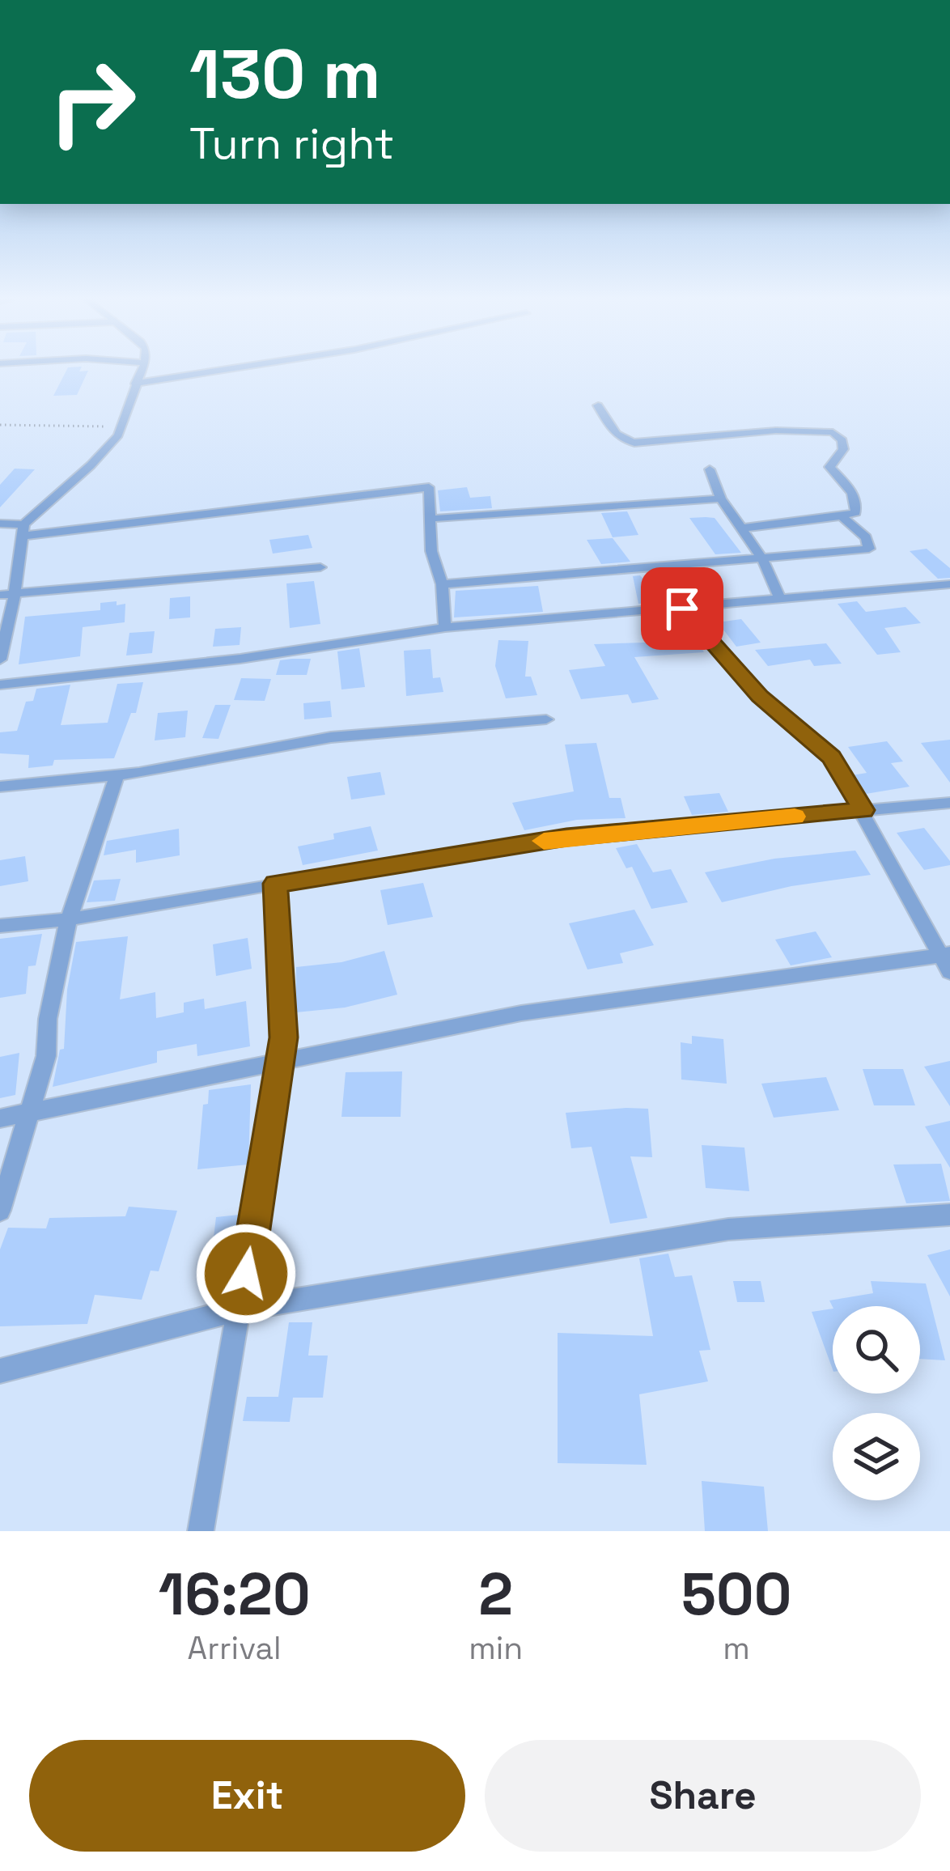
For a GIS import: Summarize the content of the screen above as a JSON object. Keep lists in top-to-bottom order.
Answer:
{
  "page": {
    "turn": ["130 m", "Turn right"],
    "eta": [
      "16:20",
      "Arrival",
      "2",
      "min",
      "500",
      "m"
    ],
    "buttons": ["Exit", "Share"]
  }
}
